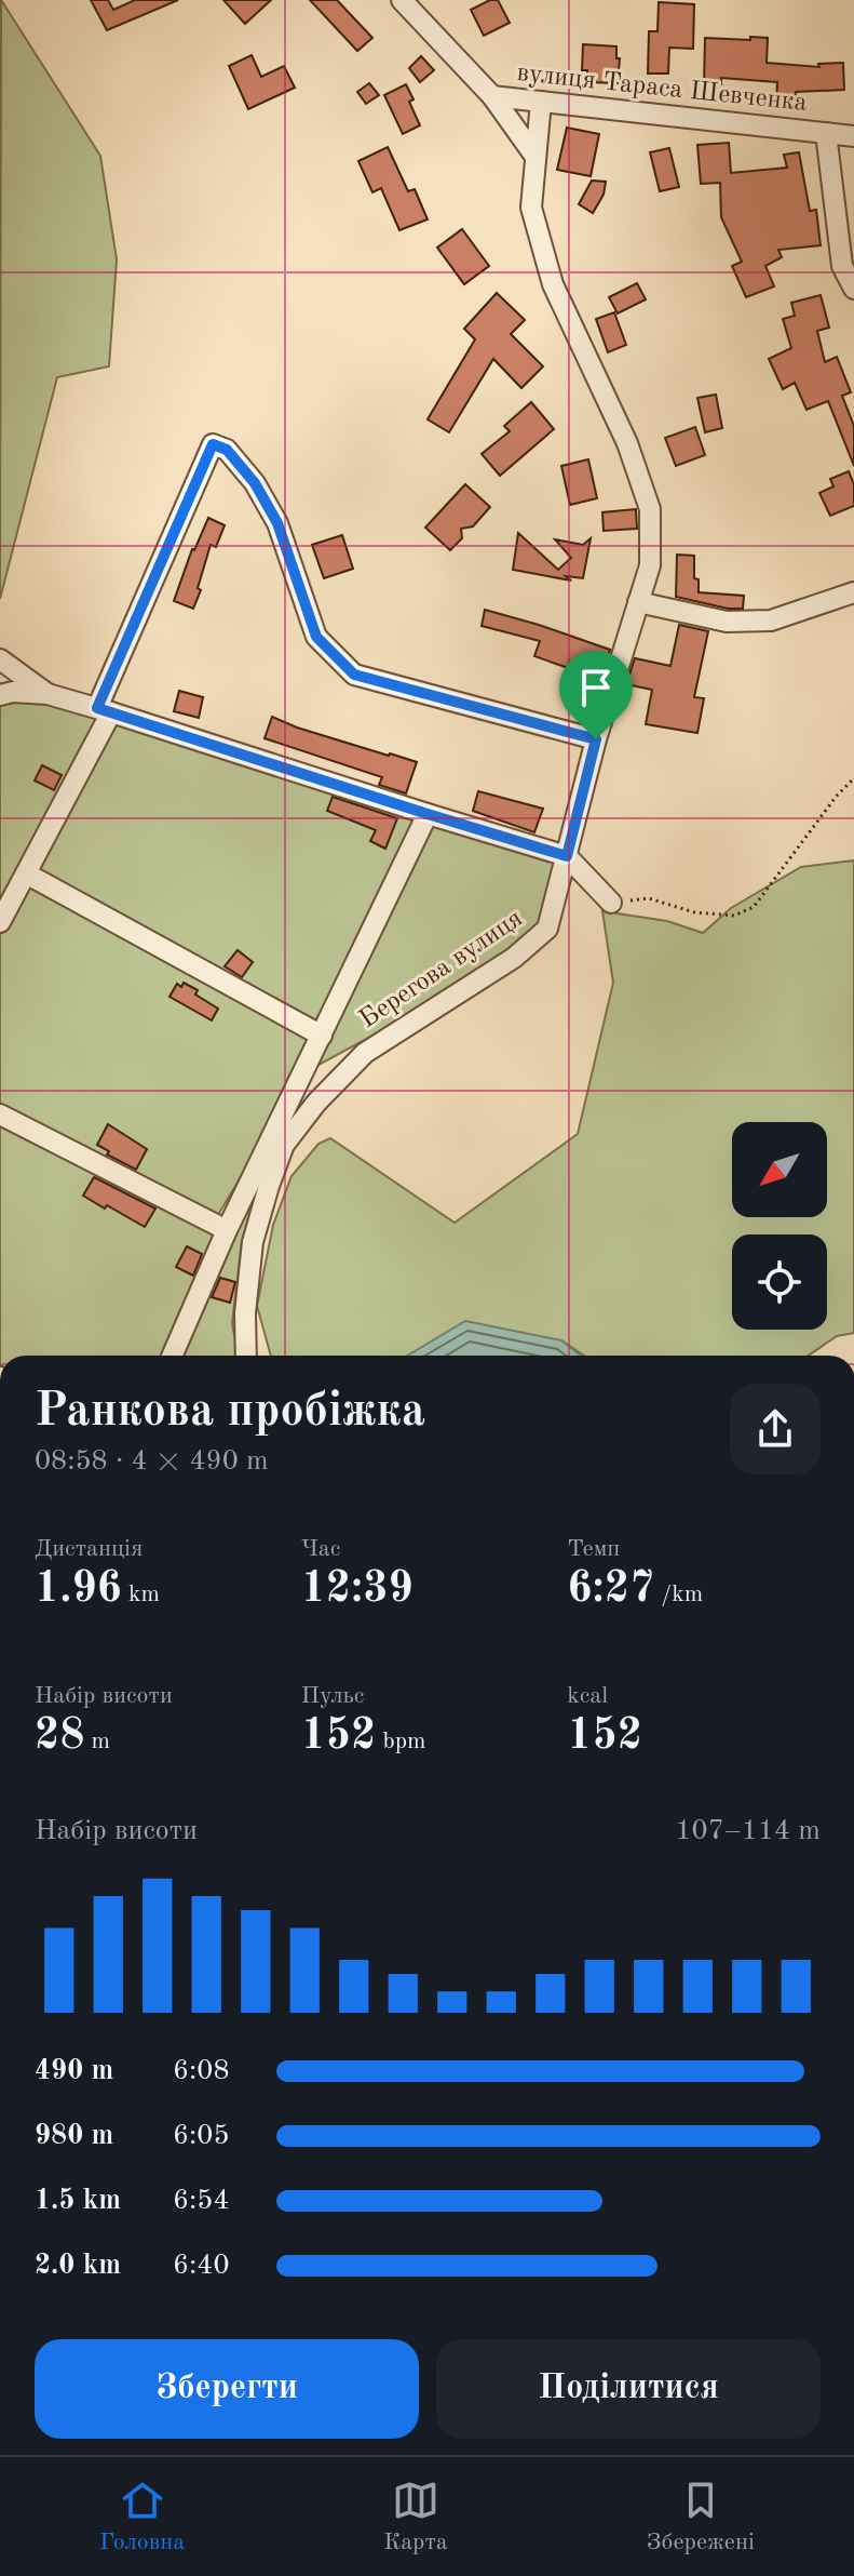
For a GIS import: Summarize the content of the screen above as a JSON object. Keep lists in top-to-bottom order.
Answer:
{
  "streets": {
    "street": ["вулиця Тараса Шевченка", "Берегова вулиця"]
  },
  "crossings": [
    ["вулиця Тараса Шевченка", "Берегова вулиця"]
  ],
  "north": "bottom left",
  "page": {
    "heading": ["Ранкова пробіжка", "08:58 · 4 × 490 m"],
    "stats": [
      ["Дистанція", "1.96 km"],
      ["Час", "12:39"],
      ["Темп", "6:27 /km"],
      ["Набір висоти", "28 m"],
      ["Пульс", "152 bpm"],
      ["kcal", "152"]
    ],
    "chart": ["Набір висоти", "107–114 m"],
    "list": [
      {
        "name": "490 m",
        "note": "6:08"
      },
      {
        "name": "980 m",
        "note": "6:05"
      },
      {
        "name": "1.5 km",
        "note": "6:54"
      },
      {
        "name": "2.0 km",
        "note": "6:40"
      }
    ],
    "buttons": ["Зберегти", "Поділитися"],
    "tabs": ["Головна", "Карта", "Збережені"]
  }
}
